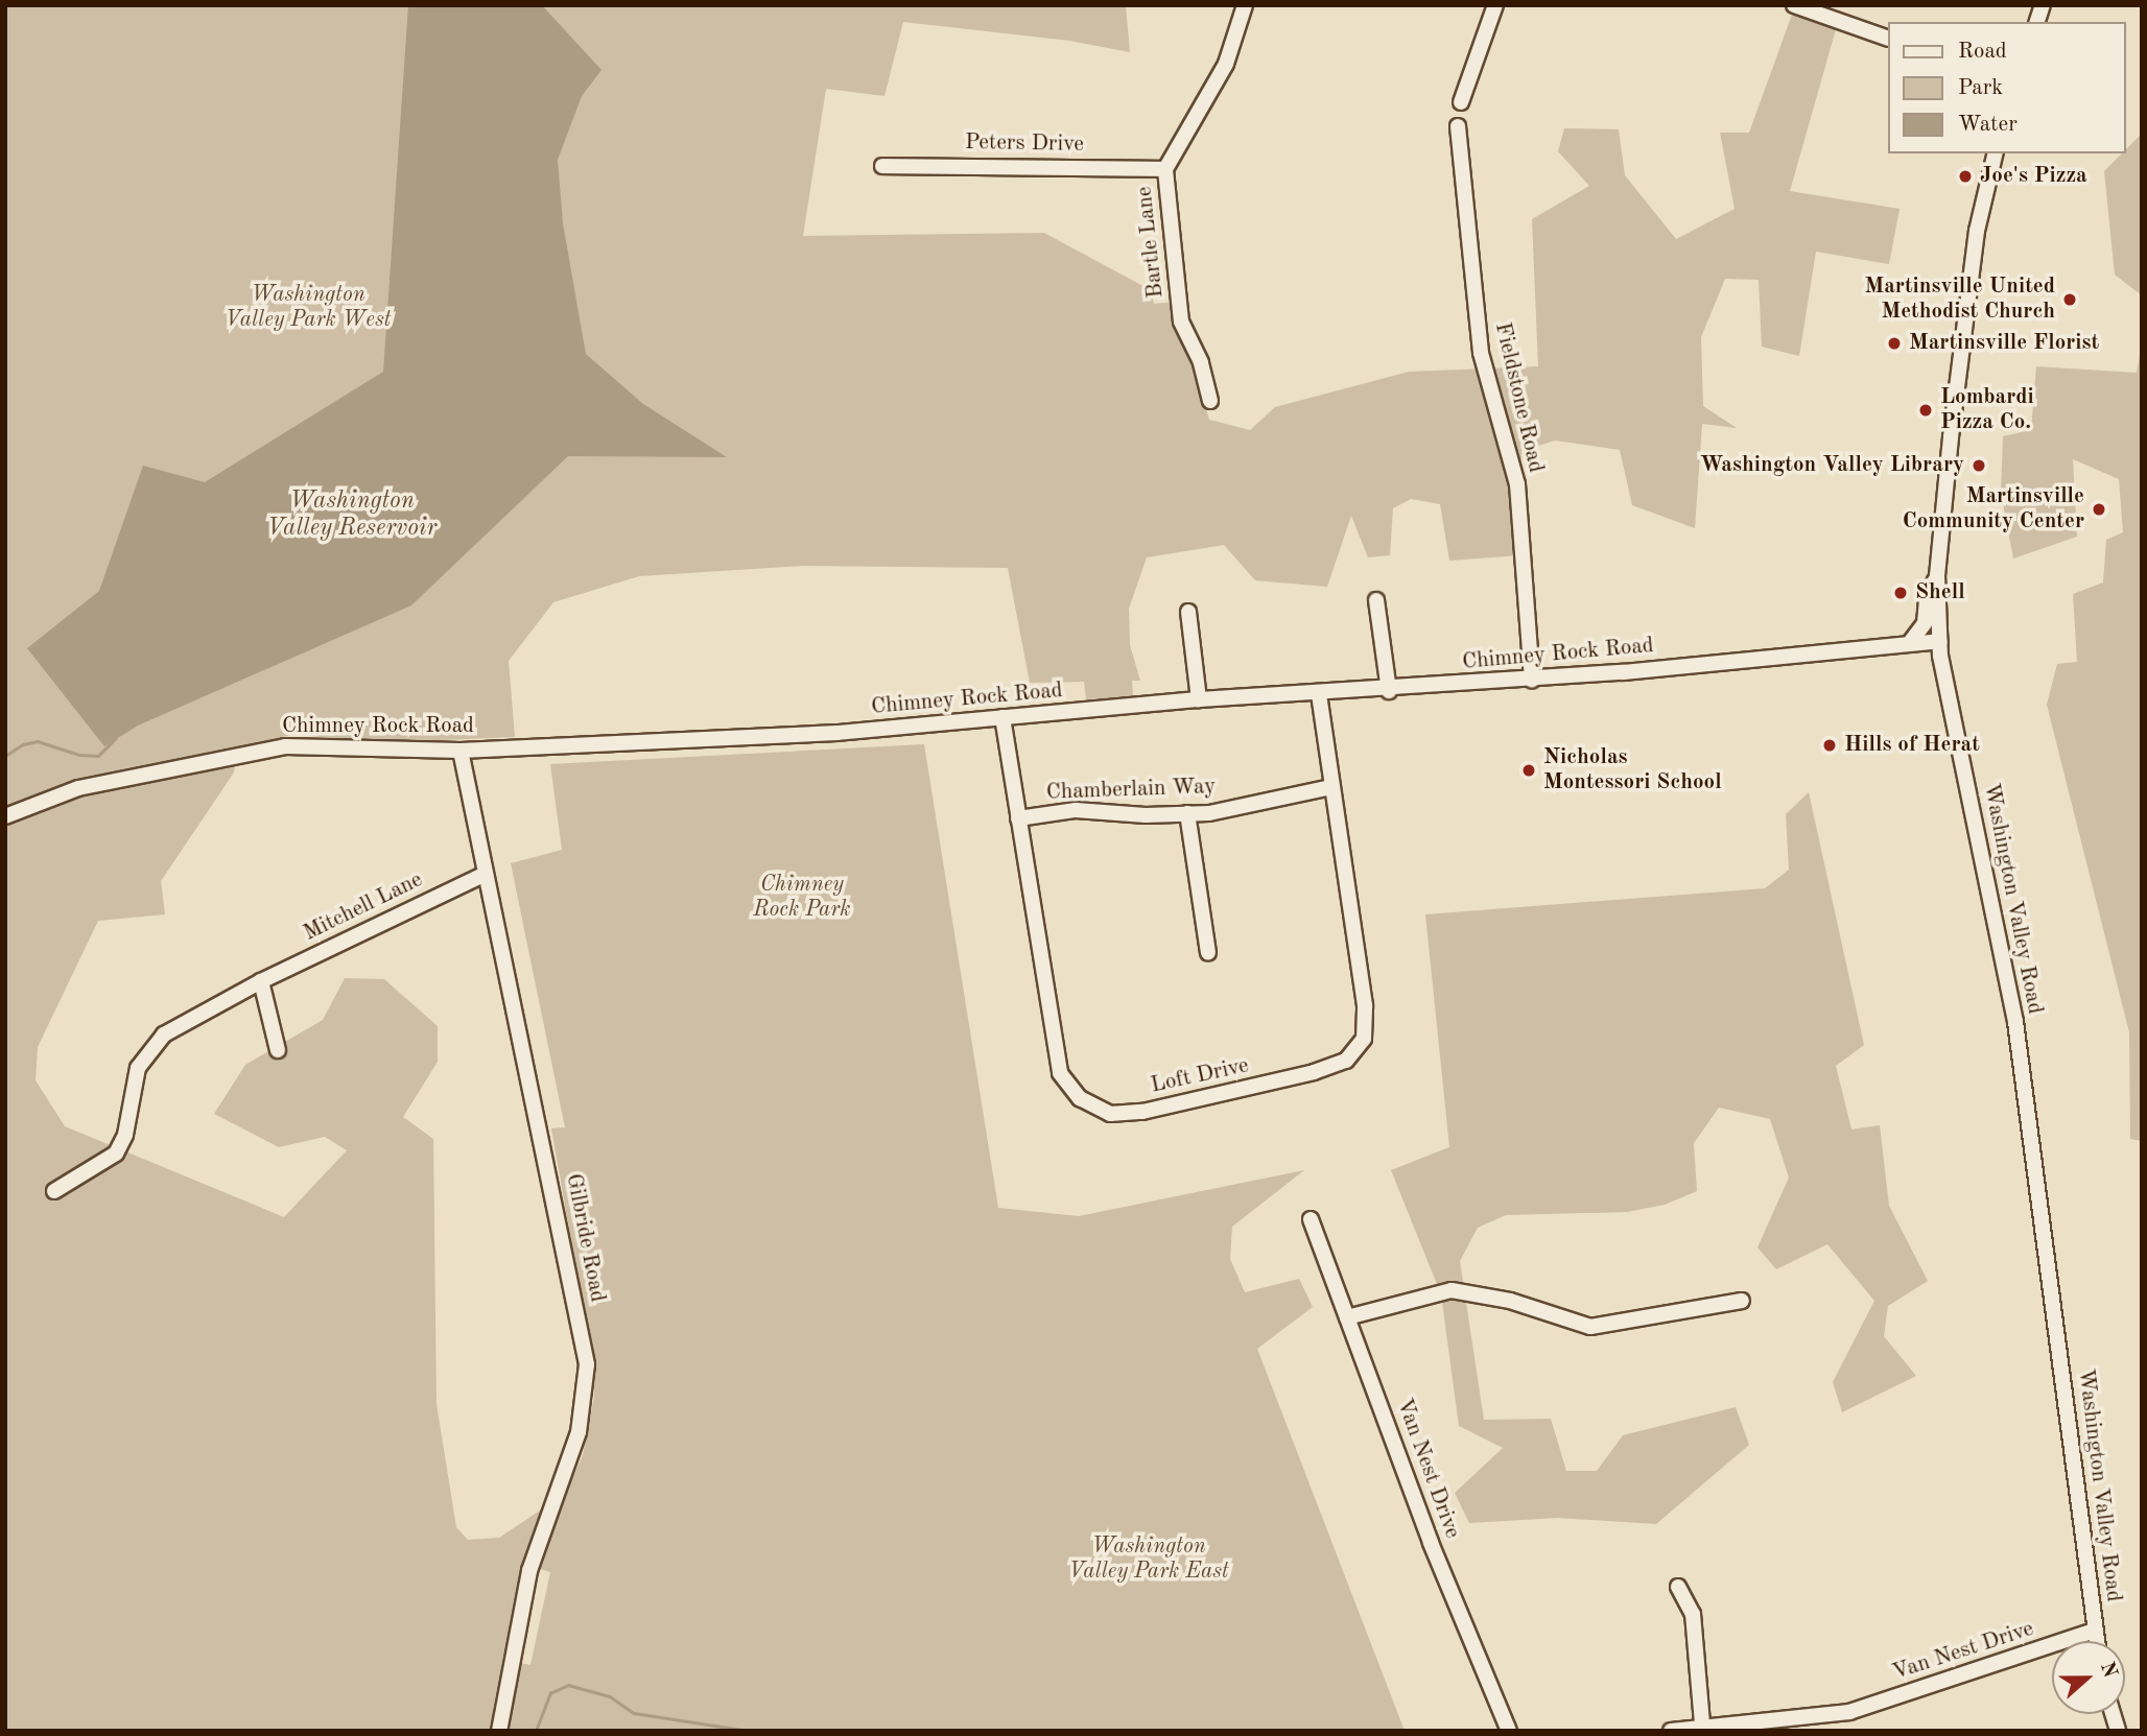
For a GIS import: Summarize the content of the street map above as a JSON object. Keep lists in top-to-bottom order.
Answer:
{
  "streets": {
    "street": [
      "Peters Drive",
      "Bartle Lane",
      "Fieldstone Road",
      "Chimney Rock Road",
      "Chamberlain Way",
      "Washington Valley Road",
      "Mitchell Lane",
      "Loft Drive",
      "Gilbride Road",
      "Van Nest Drive"
    ]
  },
  "crossings": [
    ["Peters Drive", "Bartle Lane"],
    ["Fieldstone Road", "Chimney Rock Road"],
    ["Chimney Rock Road", "Washington Valley Road"],
    ["Chimney Rock Road", "Loft Drive"],
    ["Chimney Rock Road", "Gilbride Road"],
    ["Chamberlain Way", "Loft Drive"],
    ["Washington Valley Road", "Van Nest Drive"],
    ["Mitchell Lane", "Gilbride Road"]
  ],
  "water": ["Washington Valley Reservoir"],
  "parks": ["Washington Valley Park West", "Chimney Rock Park", "Washington Valley Park East"],
  "places": [
    "Joe's Pizza",
    "Martinsville United Methodist Church",
    "Martinsville Florist",
    "Lombardi Pizza Co.",
    "Washington Valley Library",
    "Martinsville Community Center",
    "Shell",
    "Hills of Herat",
    "Nicholas Montessori School"
  ],
  "legend": ["Road", "Park", "Water"],
  "north": "right"
}
